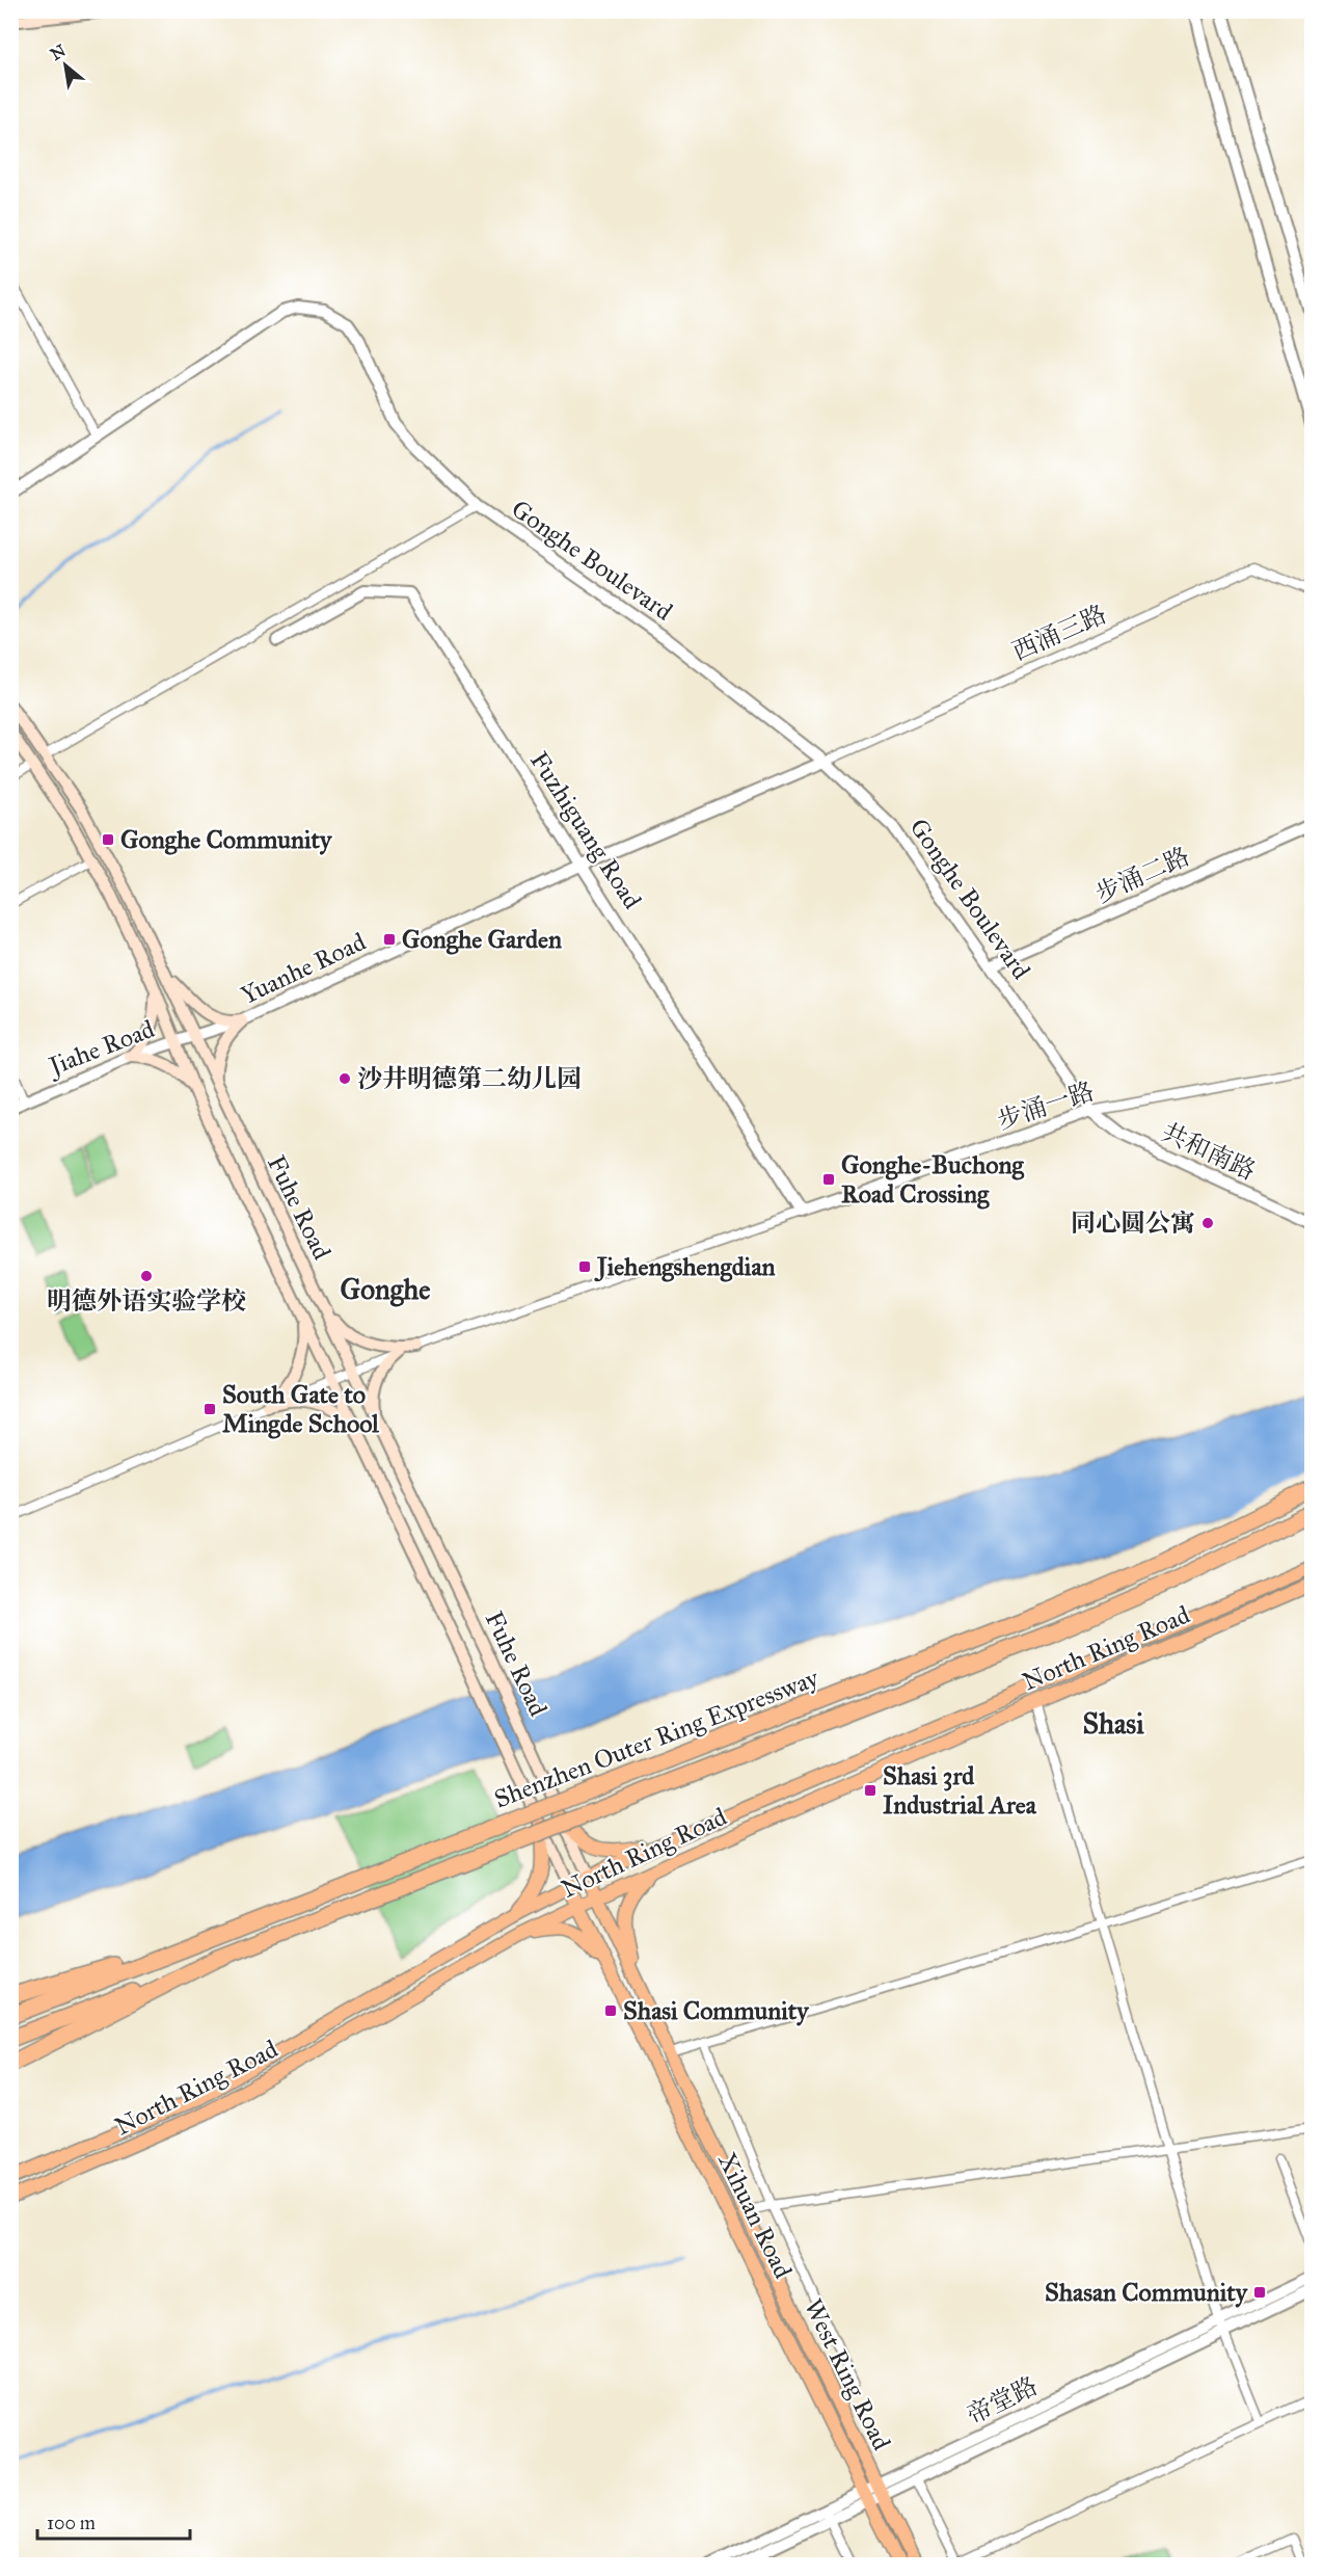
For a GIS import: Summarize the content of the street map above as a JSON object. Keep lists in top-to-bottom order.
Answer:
{
  "streets": {
    "highway": ["Shenzhen Outer Ring Expressway"],
    "main road": [
      "Fuhe Road",
      "North Ring Road",
      "Xihuan Road",
      "West Ring Road"
    ],
    "street": [
      "Gonghe Boulevard",
      "西涌三路",
      "Fuzhiguang Road",
      "步涌二路",
      "Yuanhe Road",
      "Jiahe Road",
      "步涌一路",
      "共和南路",
      "帝堂路"
    ]
  },
  "crossings": [
    ["Gonghe Boulevard", "西涌三路"],
    ["Gonghe Boulevard", "步涌二路"],
    ["Gonghe Boulevard", "Yuanhe Road"],
    ["Gonghe Boulevard", "步涌一路"],
    ["Gonghe Boulevard", "共和南路"],
    ["西涌三路", "Yuanhe Road"],
    ["Fuzhiguang Road", "Yuanhe Road"],
    ["Fuzhiguang Road", "步涌一路"],
    ["Yuanhe Road", "Jiahe Road"],
    ["Yuanhe Road", "Fuhe Road"],
    ["Jiahe Road", "Fuhe Road"],
    ["步涌一路", "共和南路"],
    ["Fuhe Road", "North Ring Road"],
    ["Fuhe Road", "Xihuan Road"],
    ["Fuhe Road", "West Ring Road"],
    ["North Ring Road", "Xihuan Road"],
    ["North Ring Road", "West Ring Road"],
    ["Xihuan Road", "帝堂路"],
    ["West Ring Road", "帝堂路"]
  ],
  "districts": ["Gonghe", "Shasi"],
  "places": {
    "transit": [
      "Gonghe Community",
      "Gonghe Garden",
      "Gonghe-Buchong Road Crossing",
      "Jiehengshengdian",
      "South Gate to Mingde School",
      "Shasi 3rd Industrial Area",
      "Shasi Community",
      "Shasan Community"
    ],
    "other": ["沙井明德第二幼儿园", "同心圆公寓", "明德外语实验学校"]
  },
  "scale_bar": "100 m",
  "north": "top left"
}
